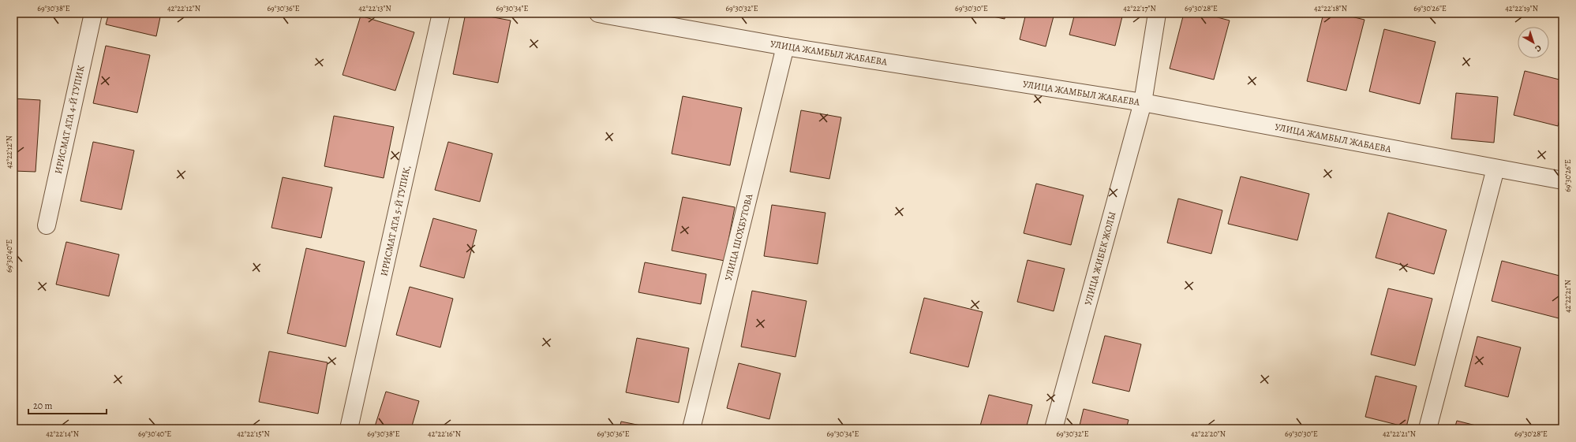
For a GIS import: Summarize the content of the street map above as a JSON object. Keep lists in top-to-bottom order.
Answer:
{
  "streets": {
    "street": [
      "УЛИЦА ЖАМБЫЛ ЖАБАЕВА",
      "ИРИСМАТ АТА 4-Й ТУПИК",
      "ИРИСМАТ АТА 5-Й ТУПИК,",
      "УЛИЦА ШОХБУТОВА",
      "УЛИЦА ЖИБЕК ЖОЛЫ"
    ]
  },
  "crossings": [
    ["УЛИЦА ЖАМБЫЛ ЖАБАЕВА", "УЛИЦА ШОХБУТОВА"],
    ["УЛИЦА ЖАМБЫЛ ЖАБАЕВА", "УЛИЦА ЖИБЕК ЖОЛЫ"]
  ],
  "scale_bar": "20 m",
  "north": "bottom right",
  "coordinates": [
    "69°30'38\"E",
    "42°22'12\"N",
    "69°30'36\"E",
    "42°22'13\"N",
    "69°30'34\"E",
    "69°30'32\"E",
    "69°30'30\"E",
    "42°22'17\"N",
    "69°30'28\"E",
    "42°22'18\"N",
    "69°30'26\"E",
    "42°22'19\"N",
    "69°30'40\"E",
    "42°22'21\"N",
    "42°22'14\"N",
    "42°22'15\"N",
    "42°22'16\"N",
    "42°22'20\"N"
  ]
}
